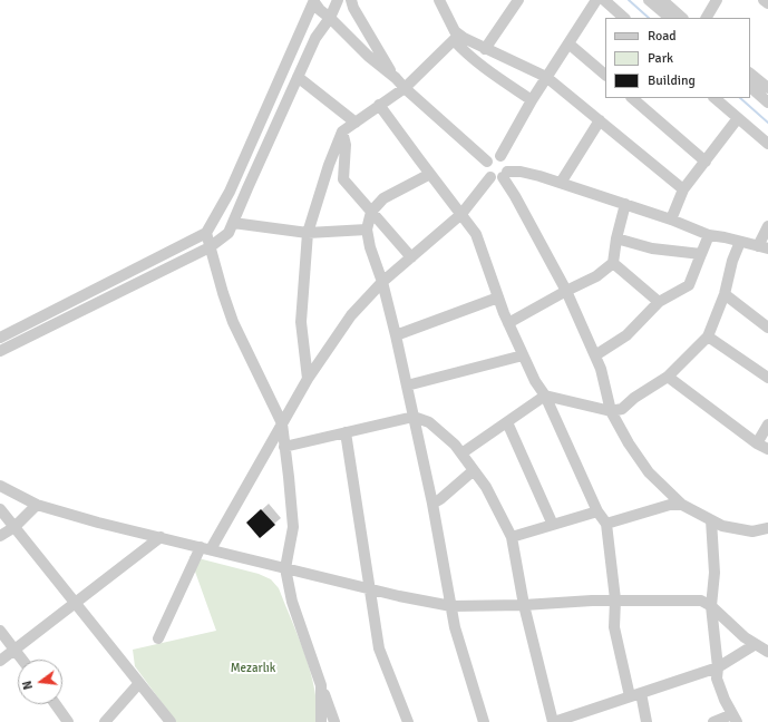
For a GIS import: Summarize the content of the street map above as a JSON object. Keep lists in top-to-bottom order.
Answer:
{
  "parks": ["Mezarlık"],
  "legend": ["Road", "Park", "Building"],
  "north": "left"
}
